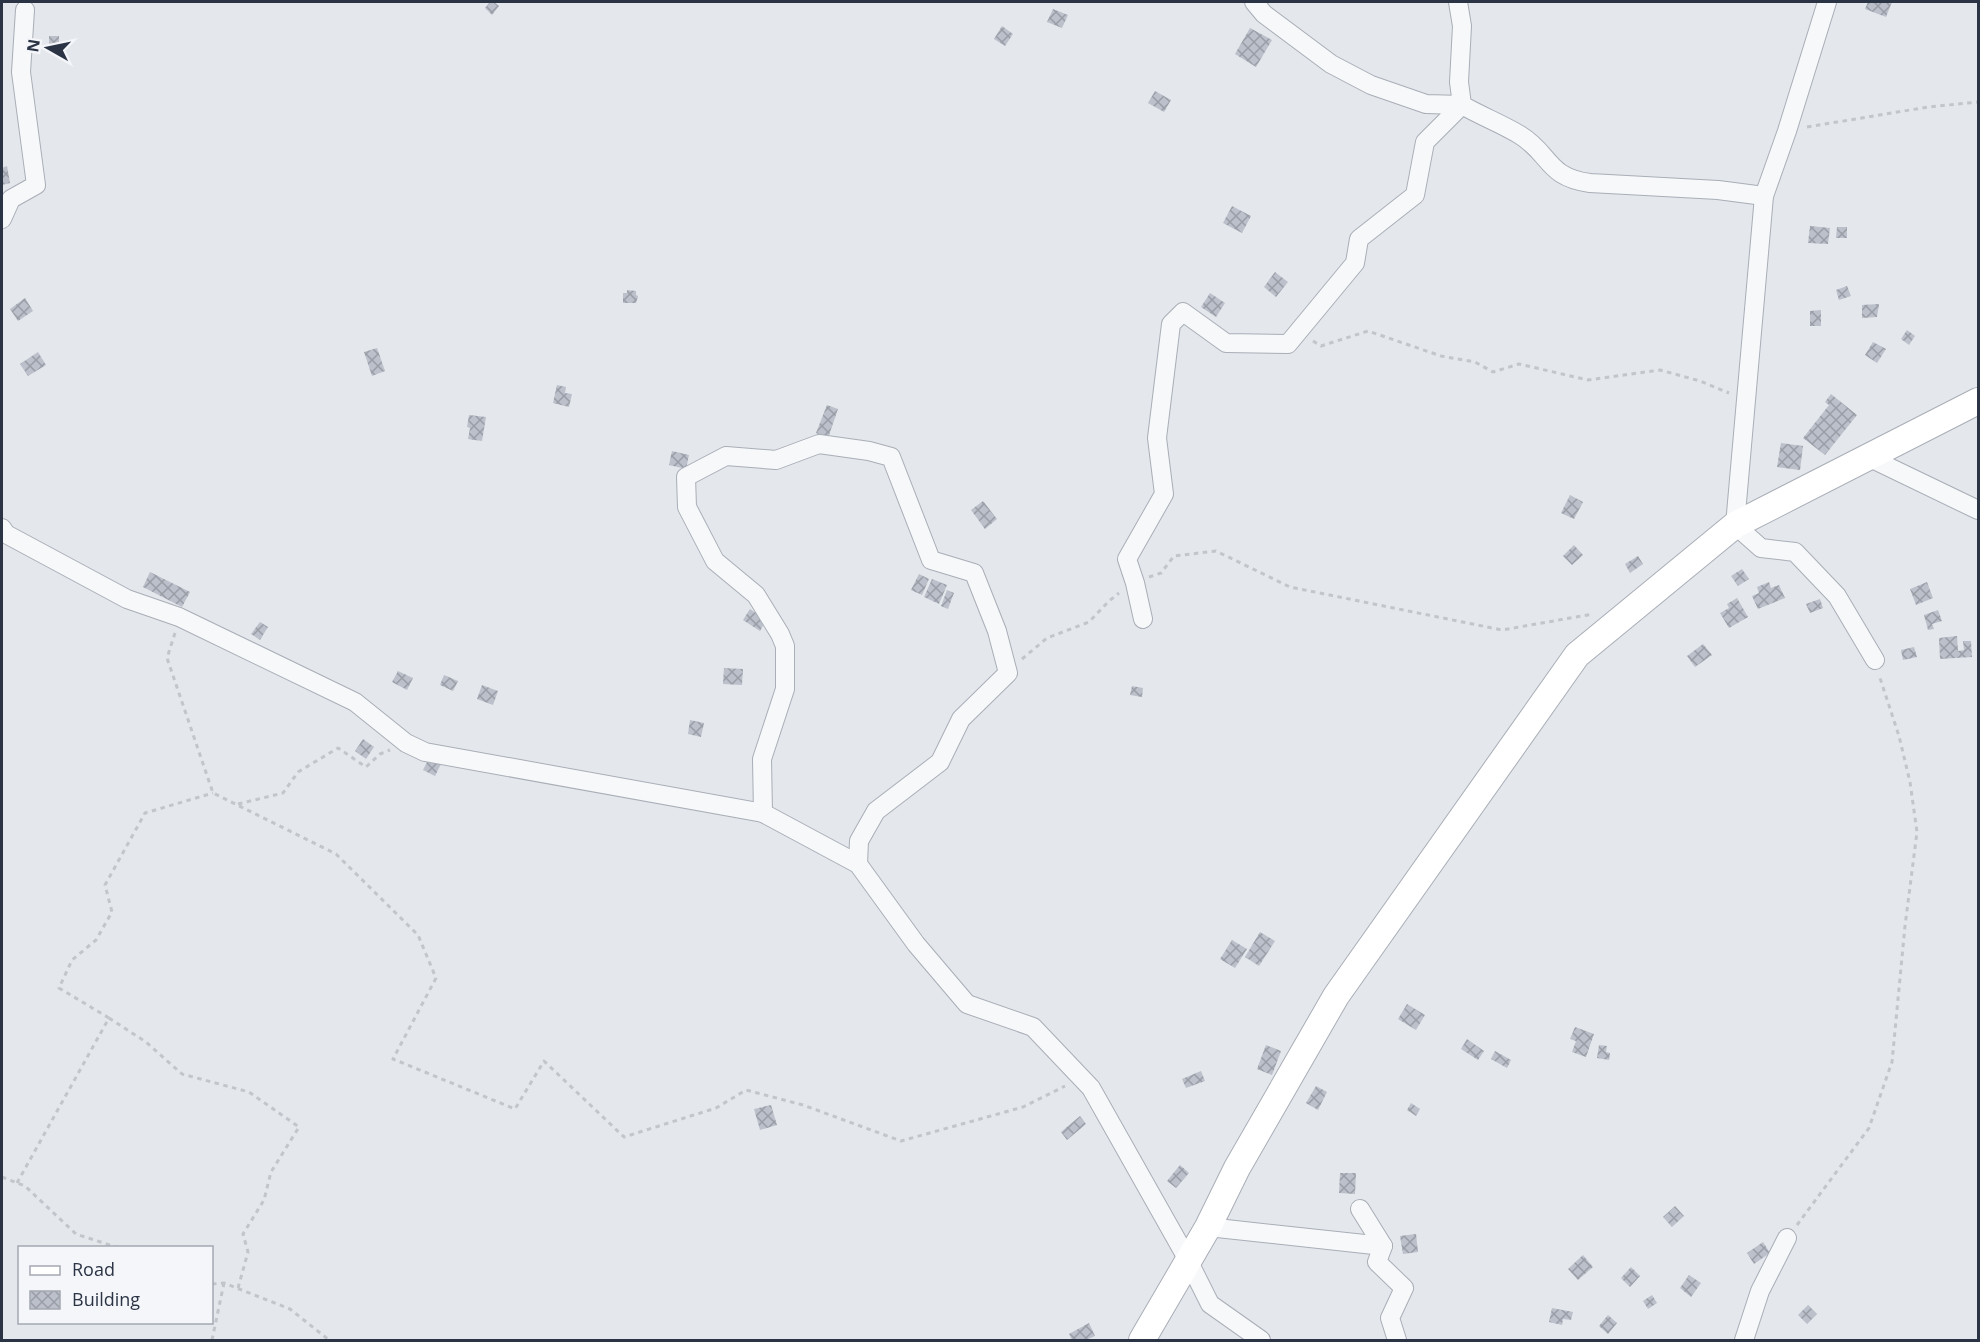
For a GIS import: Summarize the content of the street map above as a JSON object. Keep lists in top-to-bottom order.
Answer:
{
  "legend": ["Road", "Building"],
  "north": "left"
}
